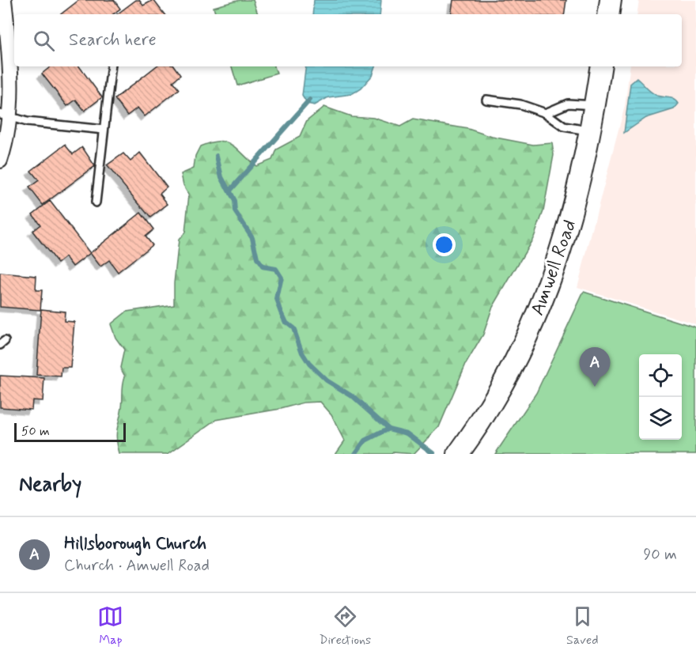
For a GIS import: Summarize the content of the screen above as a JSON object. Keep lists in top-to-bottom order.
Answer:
{
  "streets": {
    "main road": ["Amwell Road"]
  },
  "scale_bar": "50 m",
  "page": {
    "search": "Search here",
    "pins": "A",
    "scale": "50 m",
    "heading": "Nearby",
    "list": [
      {
        "mark": "A",
        "name": "Hillsborough Church",
        "note": "Church · Amwell Road",
        "value": "90 m"
      }
    ],
    "nav": ["Map", "Directions", "Saved"]
  }
}
